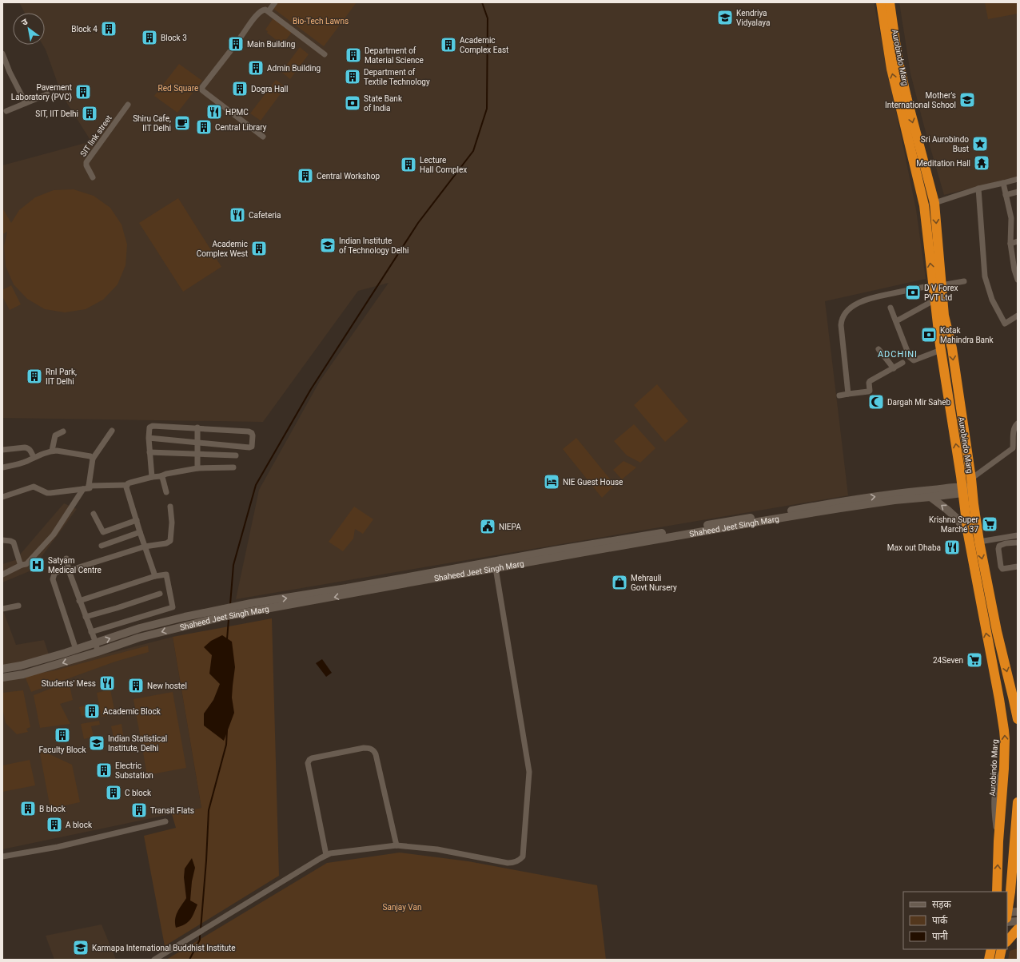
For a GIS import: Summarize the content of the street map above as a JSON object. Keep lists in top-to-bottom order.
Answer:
{
  "streets": {
    "highway": ["Aurobindo Marg"],
    "main road": ["Shaheed Jeet Singh Marg"],
    "street": ["SIT link street"]
  },
  "crossings": [
    ["Aurobindo Marg", "Shaheed Jeet Singh Marg"]
  ],
  "districts": ["ADCHINI"],
  "parks": ["Bio-Tech Lawns", "Red Square", "Sanjay Van"],
  "places": {
    "school or university": [
      "Kendriya Vidyalaya",
      "Mother's International School",
      "Indian Institute of Technology Delhi",
      "Indian Statistical Institute, Delhi",
      "Karmapa International Buddhist Institute"
    ],
    "building": [
      "Block 4",
      "Block 3",
      "Main Building",
      "Academic Complex East",
      "Department of Material Science",
      "Admin Building",
      "Department of Textile Technology",
      "Dogra Hall",
      "Pavement Laboratory (PVC)",
      "SIT, IIT Delhi",
      "Central Library",
      "Lecture Hall Complex",
      "Central Workshop",
      "Academic Complex West",
      "RnI Park, IIT Delhi",
      "New hostel",
      "Academic Block",
      "Faculty Block",
      "Electric Substation",
      "C block",
      "B block",
      "Transit Flats",
      "A block"
    ],
    "bank": ["State Bank of India", "D V Forex PVT Ltd", "Kotak Mahindra Bank"],
    "restaurant": [
      "HPMC",
      "Cafeteria",
      "Max out Dhaba",
      "Students' Mess"
    ],
    "cafe": ["Shiru Cafe, IIT Delhi"],
    "place": ["Sri Aurobindo Bust"],
    "temple": ["Meditation Hall"],
    "mosque": ["Dargah Mir Saheb"],
    "hotel": ["NIE Guest House"],
    "supermarket": ["Krishna Super Marché 37", "24Seven"],
    "public building": ["NIEPA"],
    "hospital": ["Satyam Medical Centre"],
    "shop": ["Mehrauli Govt Nursery"]
  },
  "legend": ["सड़क", "पार्क", "पानी"],
  "north": "top left"
}
